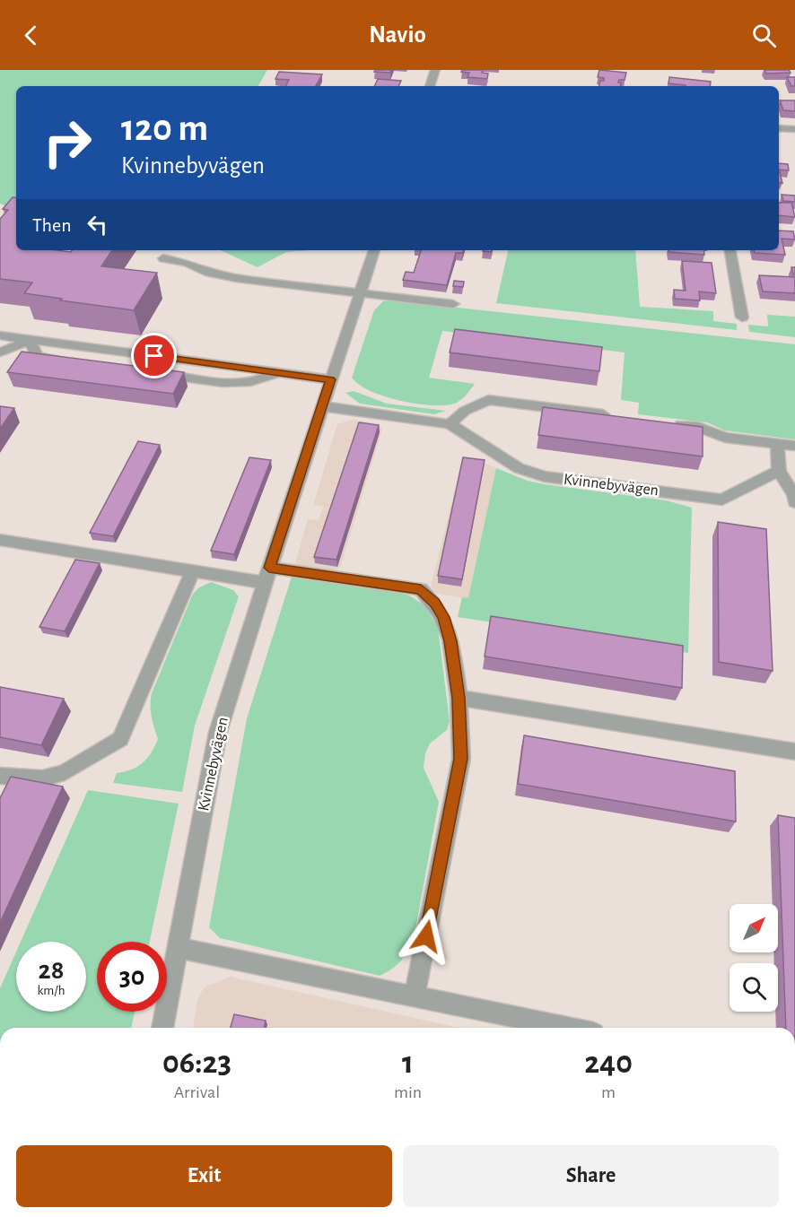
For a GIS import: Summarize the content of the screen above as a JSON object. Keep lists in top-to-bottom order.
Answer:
{
  "streets": {
    "street": ["Kvinnebyvägen"]
  },
  "north": "top right",
  "page": {
    "header": "Navio",
    "turn": ["120 m", "Kvinnebyvägen"],
    "then": "Then",
    "speed": "28 km/h",
    "limit": "30",
    "eta": [
      "06:23",
      "Arrival",
      "1",
      "min",
      "240",
      "m"
    ],
    "buttons": ["Exit", "Share"]
  }
}
